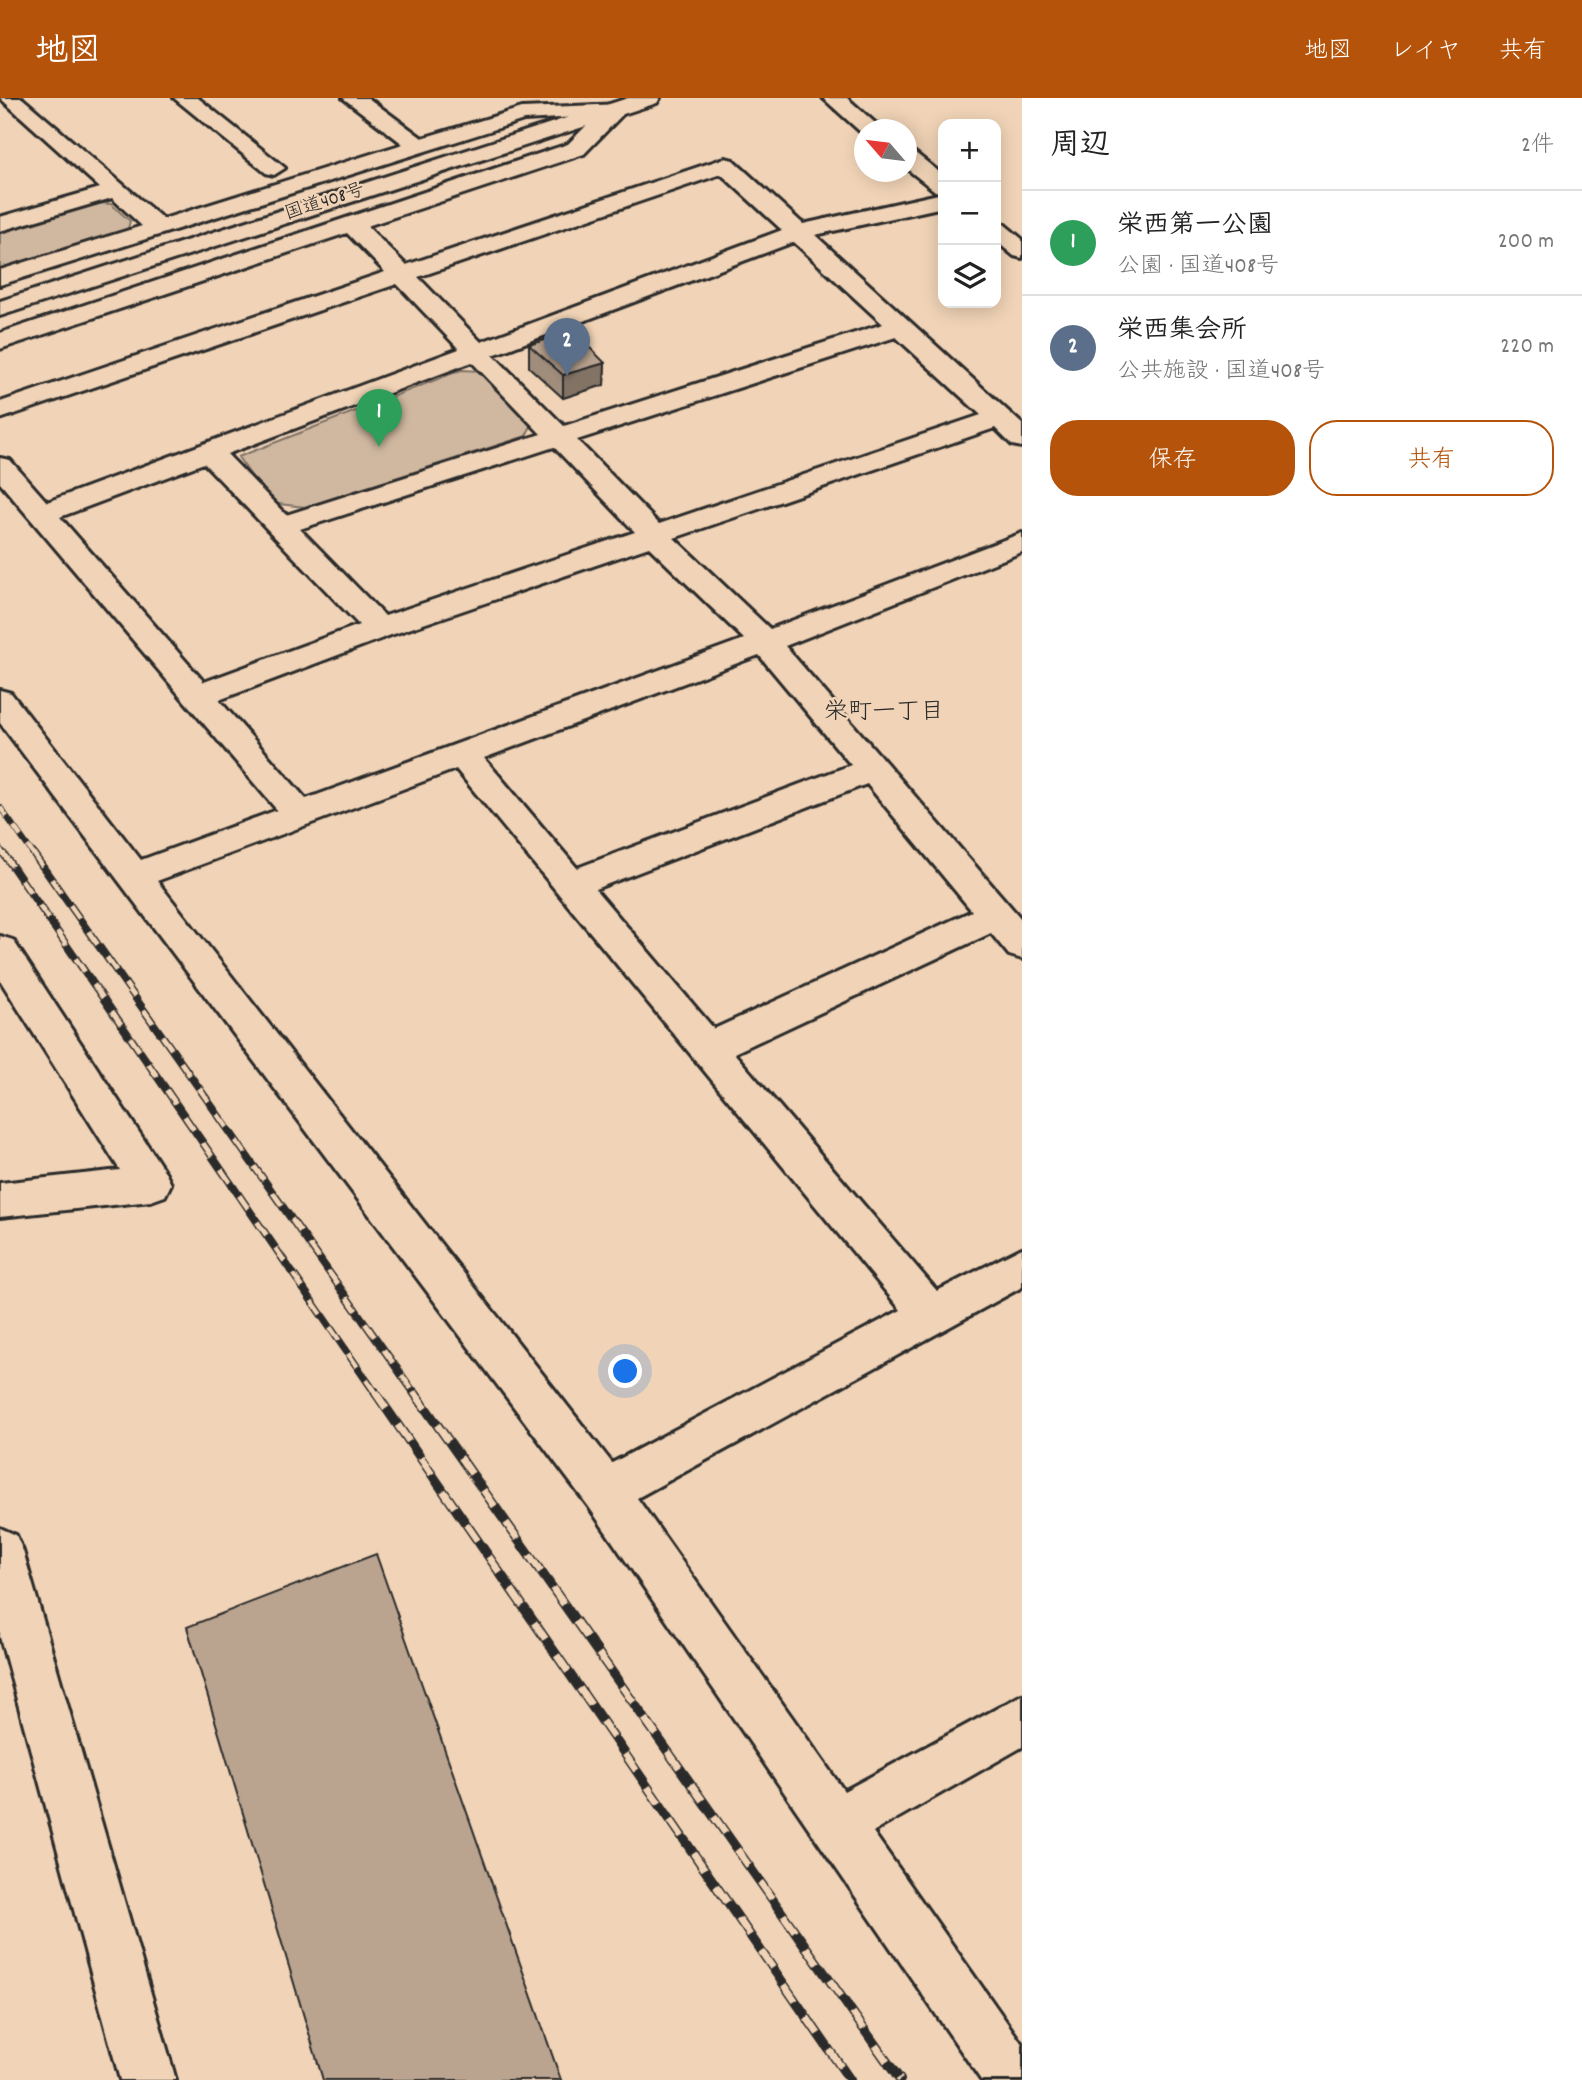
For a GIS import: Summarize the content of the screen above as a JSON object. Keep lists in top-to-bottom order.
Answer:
{
  "streets": {
    "main road": ["国道408号"]
  },
  "districts": ["栄町一丁目"],
  "north": "top left",
  "page": {
    "header": "地図",
    "nav": ["地図", "レイヤ", "共有"],
    "heading": ["周辺", "2件"],
    "map_buttons": ["+", "−"],
    "list": [
      {
        "mark": "1",
        "name": "栄西第一公園",
        "note": "公園 · 国道408号",
        "value": "200 m"
      },
      {
        "mark": "2",
        "name": "栄西集会所",
        "note": "公共施設 · 国道408号",
        "value": "220 m"
      }
    ],
    "pins": ["2", "1"],
    "buttons": ["保存", "共有"]
  }
}
